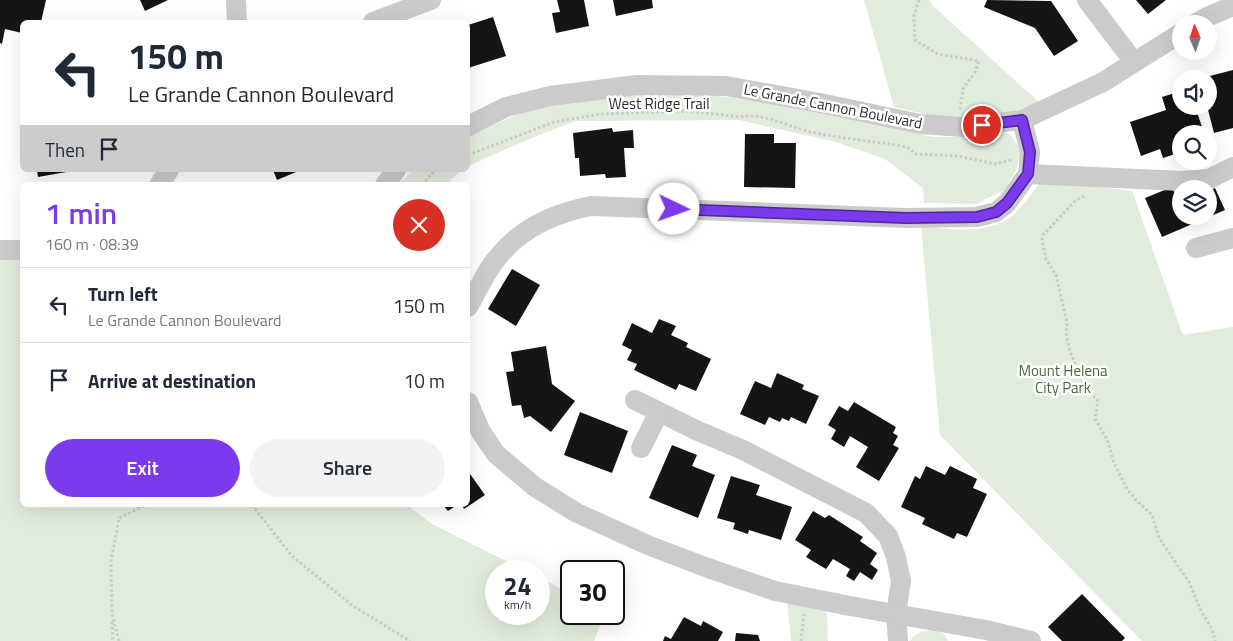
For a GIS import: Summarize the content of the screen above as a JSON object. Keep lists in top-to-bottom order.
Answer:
{
  "streets": {
    "street": ["Le Grande Cannon Boulevard"],
    "path": ["West Ridge Trail"]
  },
  "parks": ["Mount Helena City Park"],
  "north": "top",
  "page": {
    "turn": ["150 m", "Le Grande Cannon Boulevard"],
    "then": "Then",
    "heading": ["1 min", "160 m · 08:39"],
    "list": [
      {
        "name": "Turn left",
        "note": "Le Grande Cannon Boulevard",
        "value": "150 m"
      },
      {
        "name": "Arrive at destination",
        "value": "10 m"
      }
    ],
    "buttons": ["Exit", "Share"],
    "speed": "24 km/h",
    "limit": "30"
  }
}
